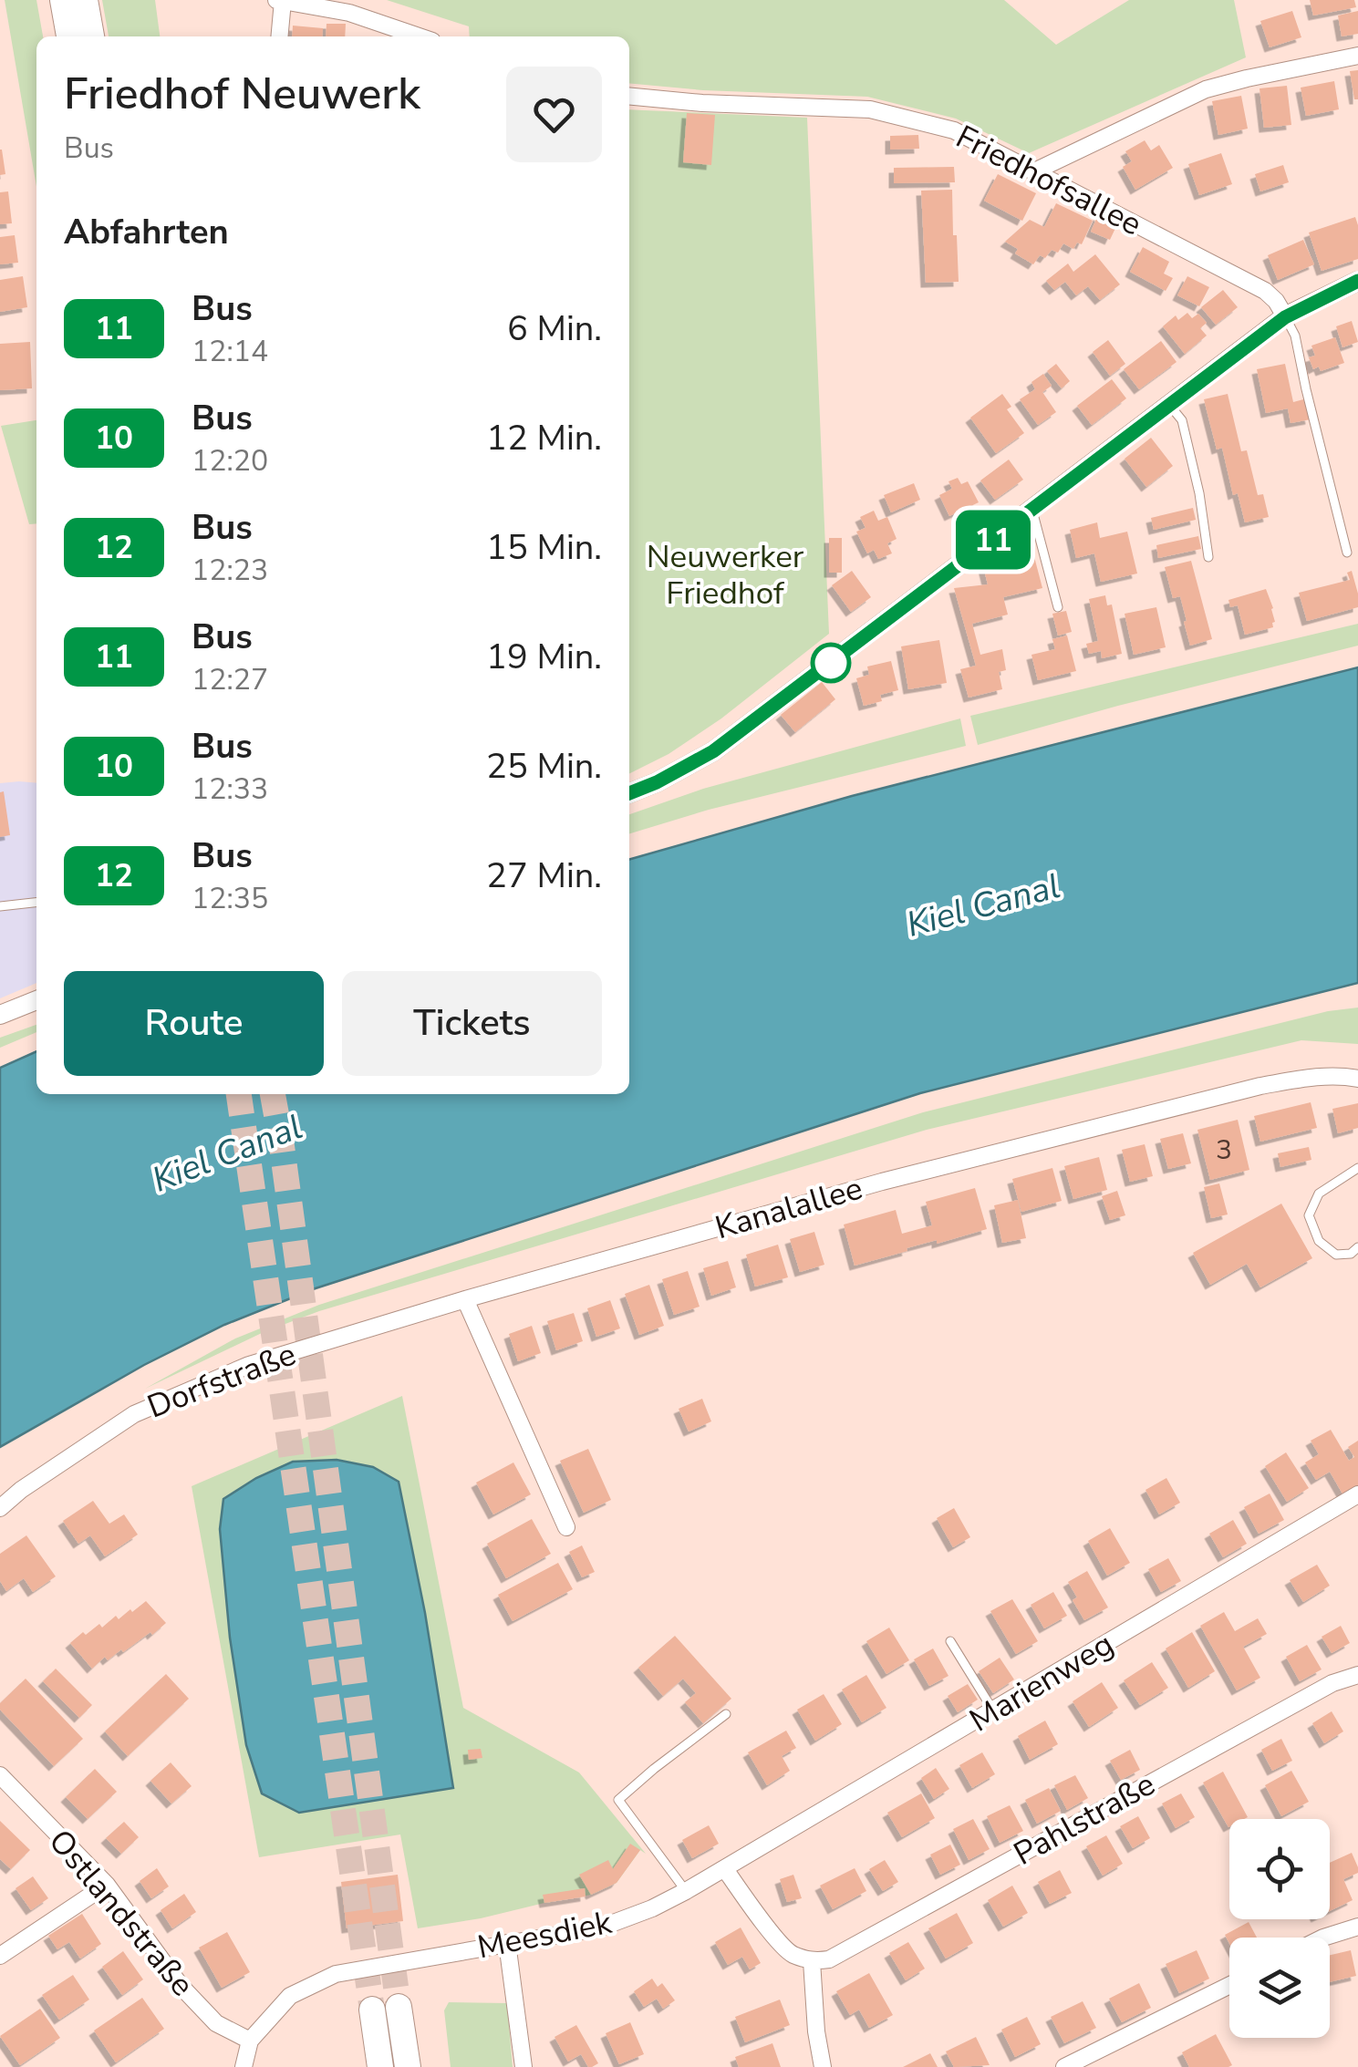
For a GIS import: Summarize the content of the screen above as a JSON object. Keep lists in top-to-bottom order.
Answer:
{
  "streets": {
    "street": [
      "Friedhofsallee",
      "Kanalallee",
      "Dorfstraße",
      "Marienweg",
      "Pahlstraße",
      "Ostlandstraße",
      "Meesdiek"
    ]
  },
  "crossings": [
    ["Kanalallee", "Dorfstraße"],
    ["Marienweg", "Meesdiek"],
    ["Ostlandstraße", "Meesdiek"]
  ],
  "water": ["Kiel Canal"],
  "parks": ["Neuwerker Friedhof"],
  "lines": ["bus line 11"],
  "house_numbers": ["3"],
  "page": {
    "on_map": "11",
    "heading": [
      ["Friedhof Neuwerk", "Bus"],
      "Abfahrten"
    ],
    "list": [
      {
        "mark": "11",
        "name": "Bus",
        "note": "12:14",
        "value": "6 Min."
      },
      {
        "mark": "10",
        "name": "Bus",
        "note": "12:20",
        "value": "12 Min."
      },
      {
        "mark": "12",
        "name": "Bus",
        "note": "12:23",
        "value": "15 Min."
      },
      {
        "mark": "11",
        "name": "Bus",
        "note": "12:27",
        "value": "19 Min."
      },
      {
        "mark": "10",
        "name": "Bus",
        "note": "12:33",
        "value": "25 Min."
      },
      {
        "mark": "12",
        "name": "Bus",
        "note": "12:35",
        "value": "27 Min."
      }
    ],
    "buttons": ["Route", "Tickets"]
  }
}
